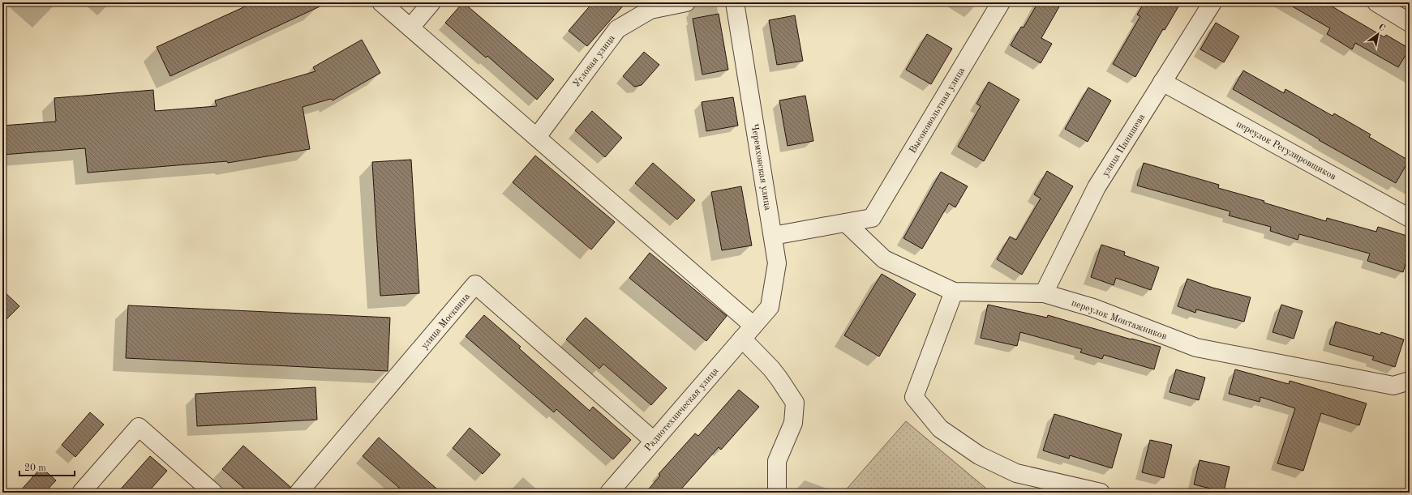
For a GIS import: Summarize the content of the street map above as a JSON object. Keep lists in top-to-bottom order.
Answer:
{
  "streets": {
    "street": [
      "Угловая улица",
      "Высоковольтная улица",
      "улица Панишева",
      "переулок Регулировщиков",
      "Черемховская улица",
      "переулок Монтажников",
      "улица Москвина",
      "Радиотехническая улица"
    ]
  },
  "crossings": [
    ["Высоковольтная улица", "переулок Монтажников"],
    ["улица Панишева", "переулок Регулировщиков"],
    ["улица Панишева", "переулок Монтажников"],
    ["Черемховская улица", "Радиотехническая улица"],
    ["улица Москвина", "Радиотехническая улица"]
  ],
  "scale_bar": "20 m",
  "north": "top right"
}
